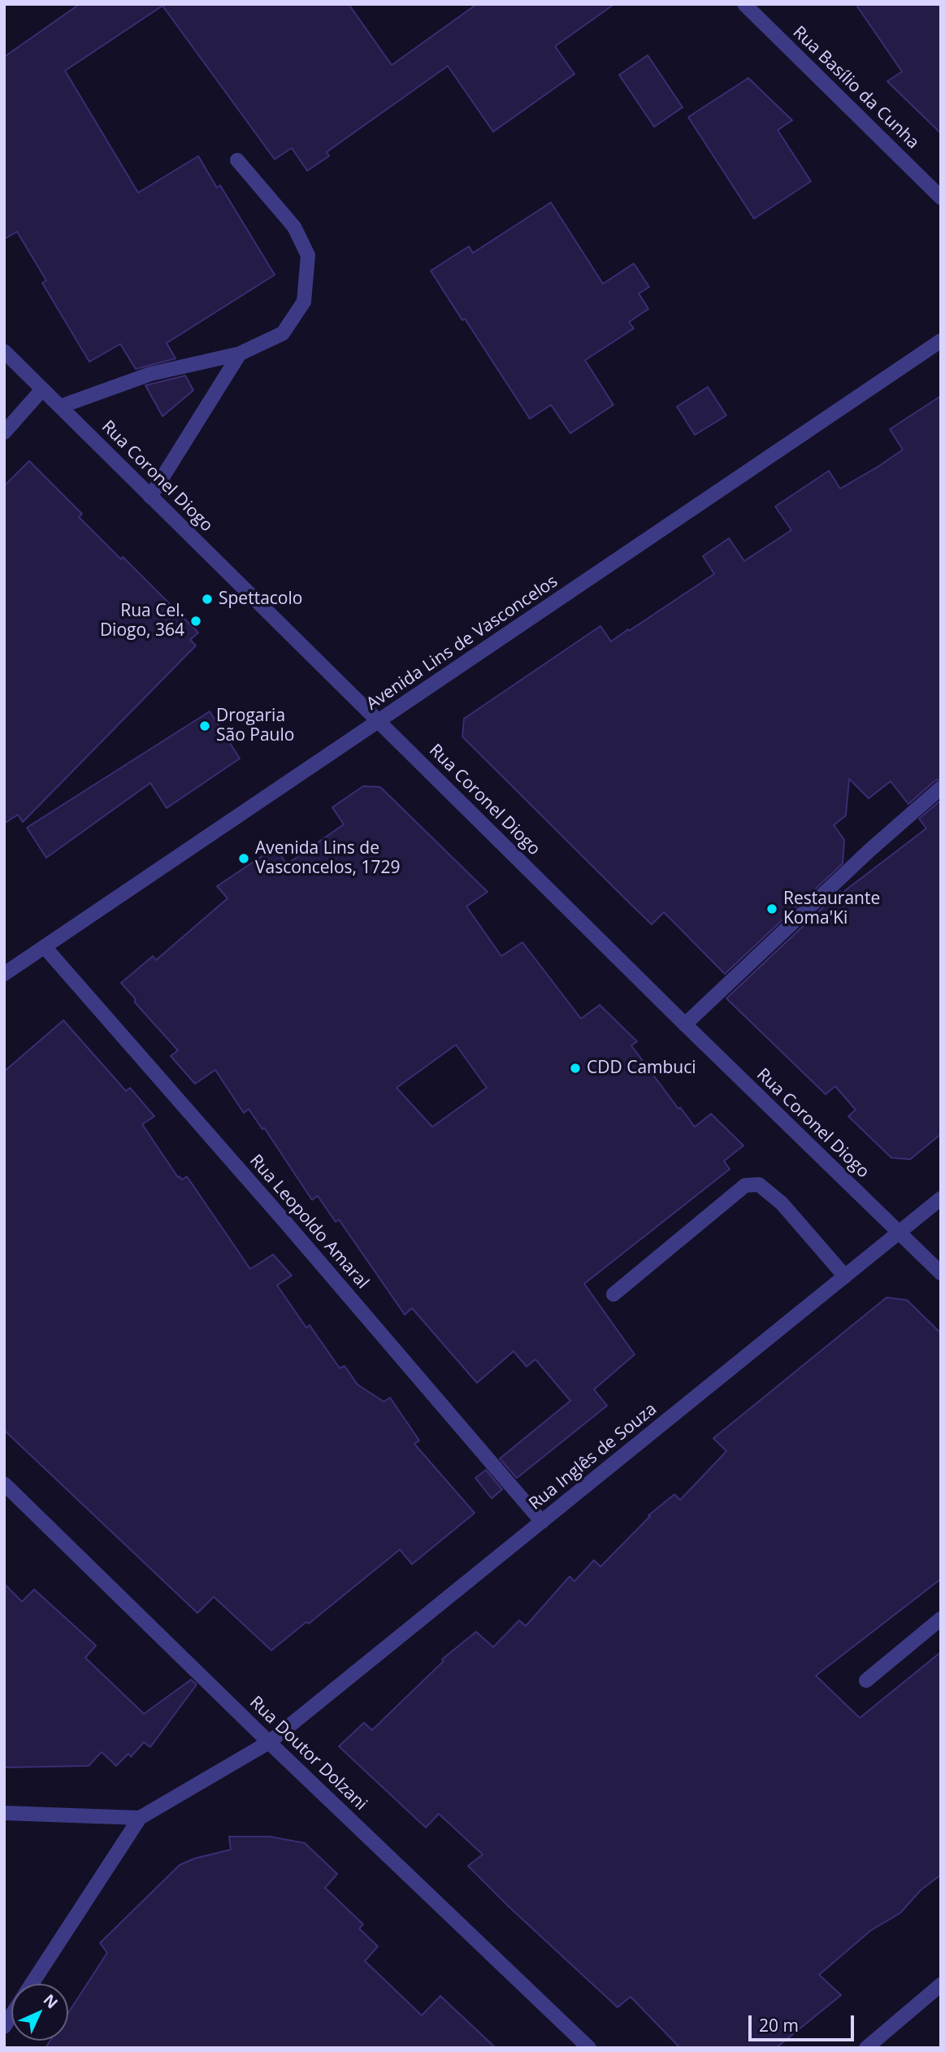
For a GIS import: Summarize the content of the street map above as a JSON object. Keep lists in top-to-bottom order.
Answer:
{
  "streets": {
    "street": [
      "Rua Basílio da Cunha",
      "Rua Coronel Diogo",
      "Avenida Lins de Vasconcelos",
      "Rua Leopoldo Amaral",
      "Rua Inglês de Souza",
      "Rua Doutor Dolzani"
    ]
  },
  "crossings": [
    ["Rua Coronel Diogo", "Avenida Lins de Vasconcelos"],
    ["Rua Coronel Diogo", "Rua Inglês de Souza"],
    ["Avenida Lins de Vasconcelos", "Rua Leopoldo Amaral"],
    ["Rua Leopoldo Amaral", "Rua Inglês de Souza"],
    ["Rua Inglês de Souza", "Rua Doutor Dolzani"]
  ],
  "places": [
    "Spettacolo",
    "Rua Cel. Diogo, 364",
    "Drogaria São Paulo",
    "Avenida Lins de Vasconcelos, 1729",
    "Restaurante Koma'Ki",
    "CDD Cambuci"
  ],
  "scale_bar": "20 m",
  "north": "top right"
}
